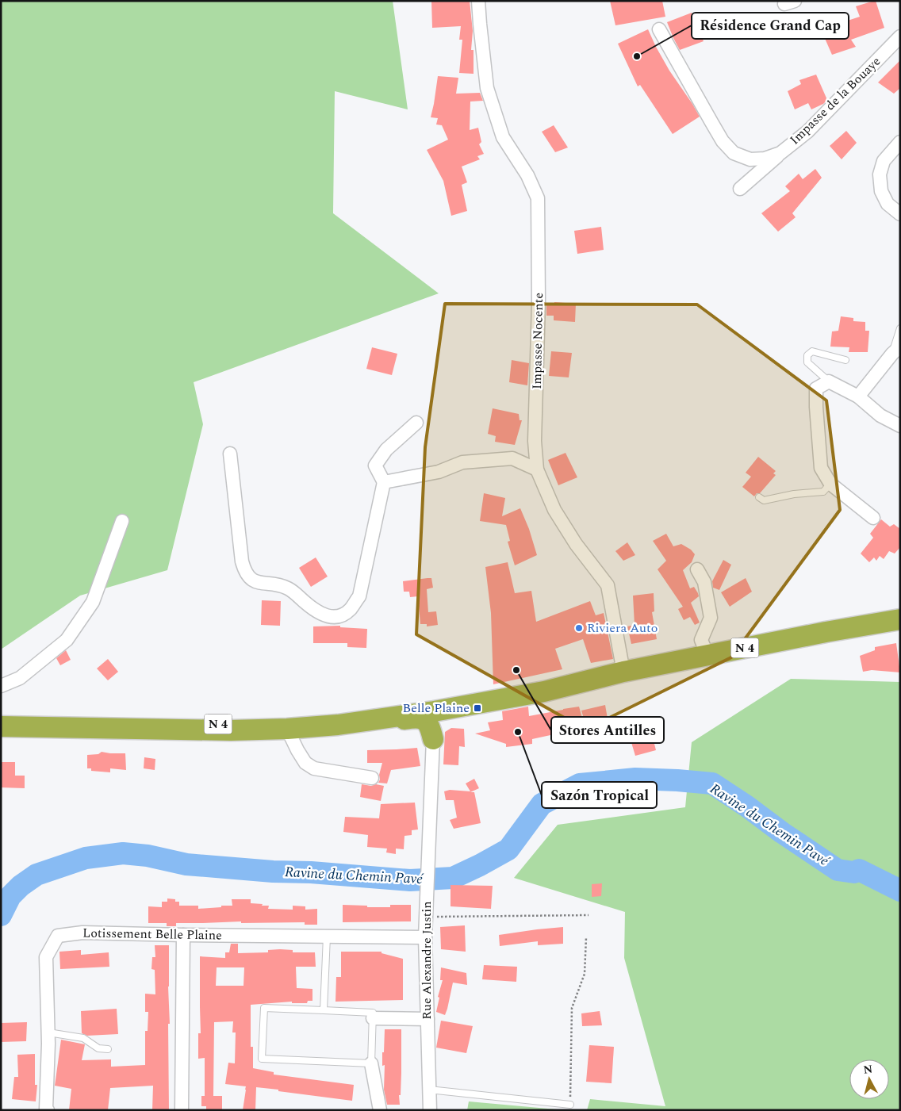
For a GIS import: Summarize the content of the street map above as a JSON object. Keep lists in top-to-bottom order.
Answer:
{
  "streets": {
    "highway": ["N 4"],
    "street": [
      "Impasse de la Bouaye",
      "Impasse Nocente",
      "Lotissement Belle Plaine",
      "Rue Alexandre Justin"
    ]
  },
  "crossings": [
    ["Impasse Nocente", "N 4"],
    ["Lotissement Belle Plaine", "Rue Alexandre Justin"]
  ],
  "water": ["Ravine du Chemin Pavé"],
  "places": {
    "other": [
      "Résidence Grand Cap",
      "Riviera Auto",
      "Stores Antilles",
      "Sazón Tropical"
    ],
    "transit": ["Belle Plaine"]
  },
  "north": "top"
}
